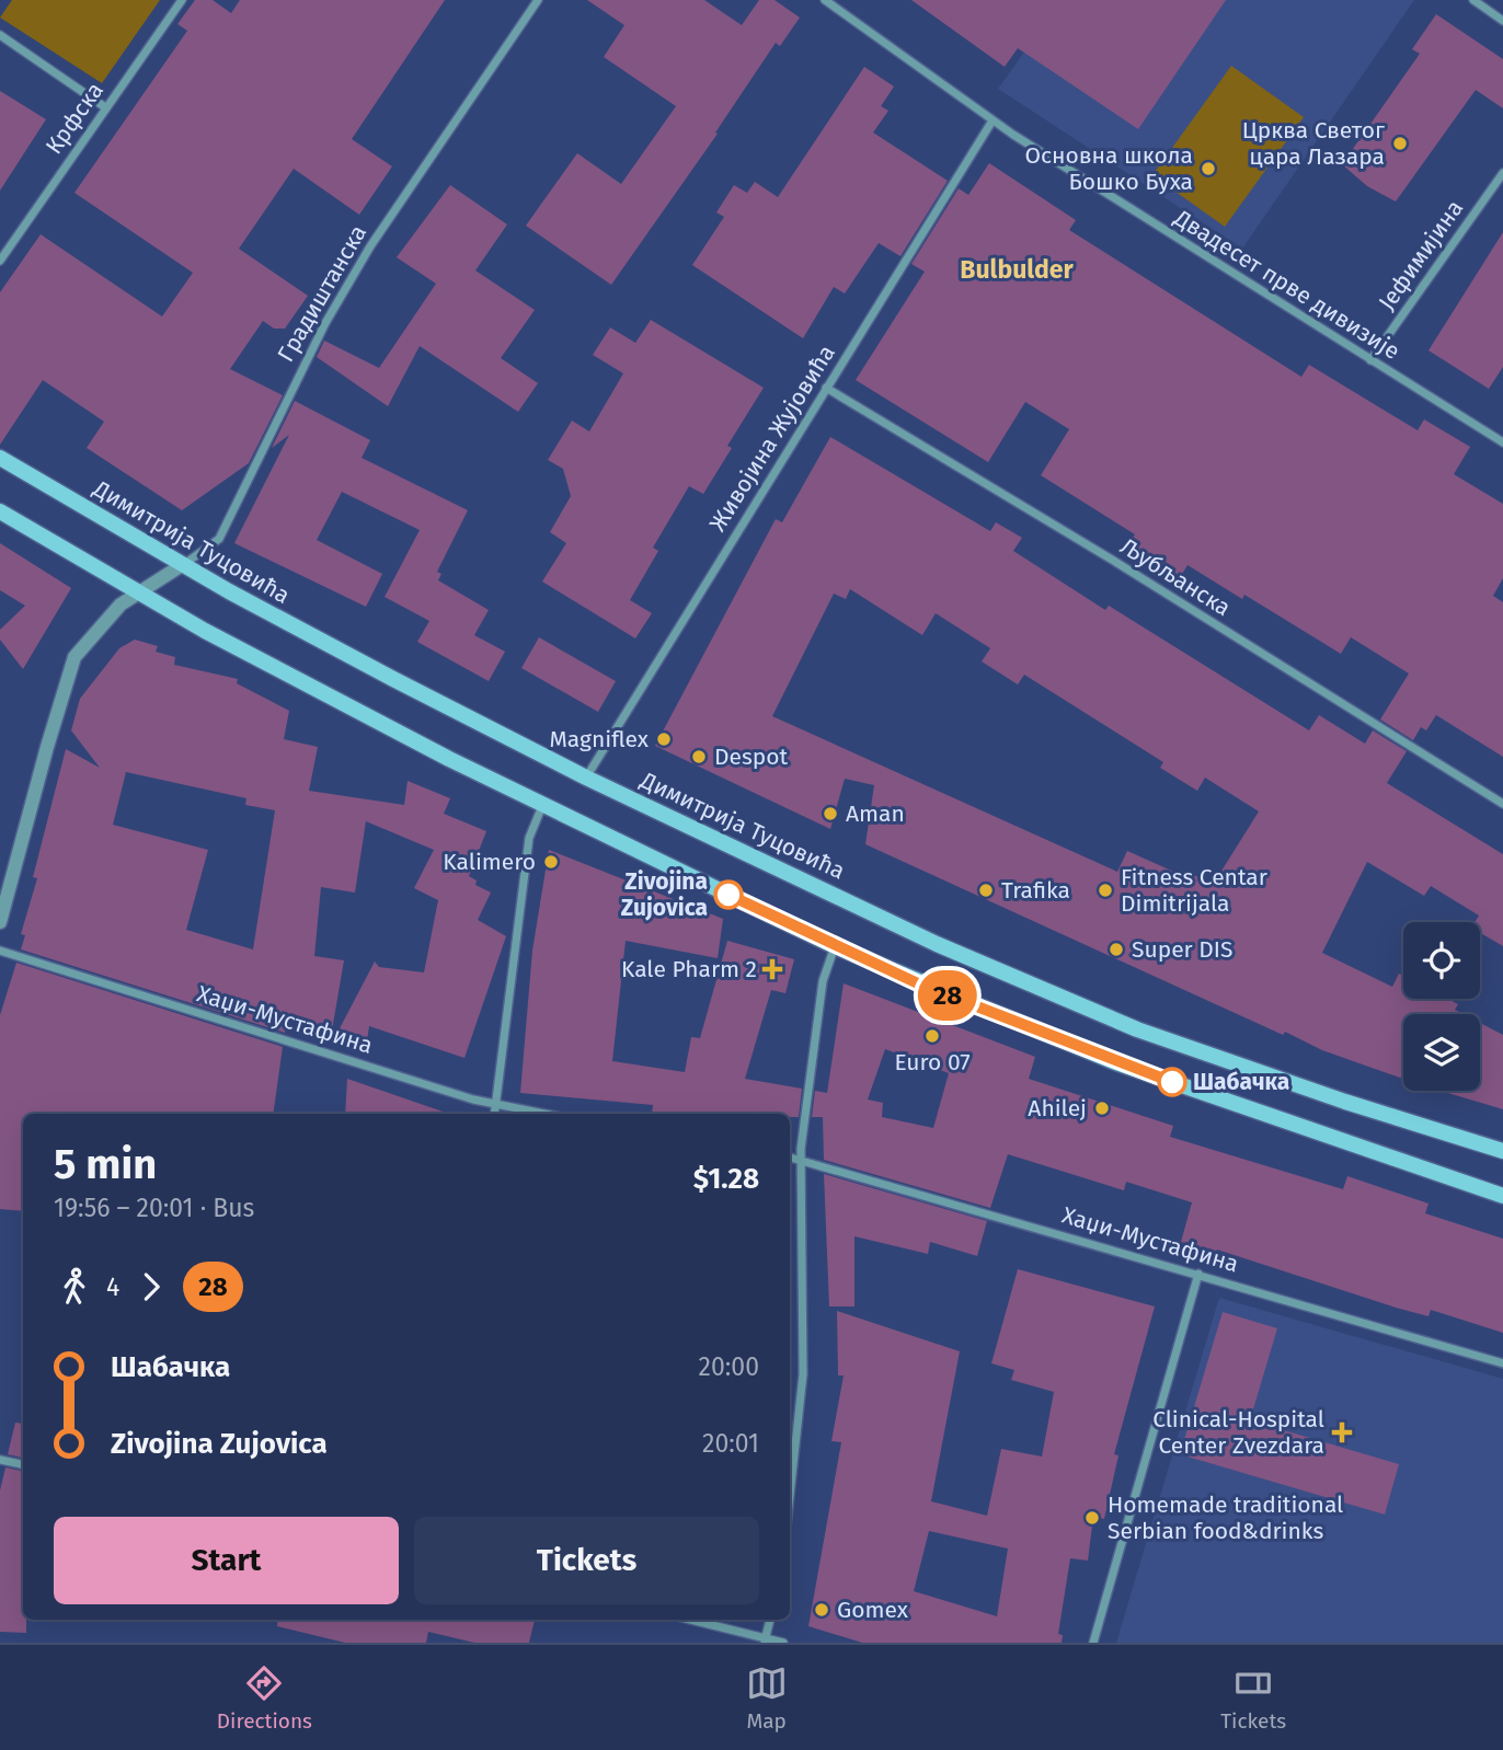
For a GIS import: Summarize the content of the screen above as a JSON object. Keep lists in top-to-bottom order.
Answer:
{
  "streets": {
    "main road": ["Димитрија Туцовића"],
    "street": [
      "Крфска",
      "Јефимијина",
      "Двадесет прве дивизије",
      "Градиштанска",
      "Живојина Жујовића",
      "Љубљанска",
      "Хаџи-Мустафина"
    ]
  },
  "crossings": [
    ["Јефимијина", "Двадесет прве дивизије"],
    ["Двадесет прве дивизије", "Живојина Жујовића"],
    ["Градиштанска", "Димитрија Туцовића"],
    ["Живојина Жујовића", "Димитрија Туцовића"],
    ["Живојина Жујовића", "Љубљанска"]
  ],
  "districts": ["Bulbulder"],
  "places": {
    "other": [
      "Црква Светог цара Лазара",
      "Основна школа Бошко Буха",
      "Magniflex",
      "Despot",
      "Aman",
      "Kalimero",
      "Trafika",
      "Fitness Centar Dimitrijala",
      "Zivojina Zujovica",
      "Super DIS",
      "Euro 07",
      "Шабачка",
      "Ahilej",
      "Homemade traditional Serbian food&drinks",
      "Gomex"
    ],
    "health": ["Kale Pharm 2", "Clinical-Hospital Center Zvezdara"]
  },
  "lines": ["bus line 28"],
  "page": {
    "on_map": "28",
    "heading": ["5 min", "19:56 – 20:01 · Bus", "$1.28"],
    "legs": ["4", "28"],
    "list": [
      {
        "name": "Шабачка",
        "value": "20:00"
      },
      {
        "name": "Zivojina Zujovica",
        "value": "20:01"
      }
    ],
    "buttons": ["Start", "Tickets"],
    "tabs": ["Directions", "Map", "Tickets"]
  }
}
